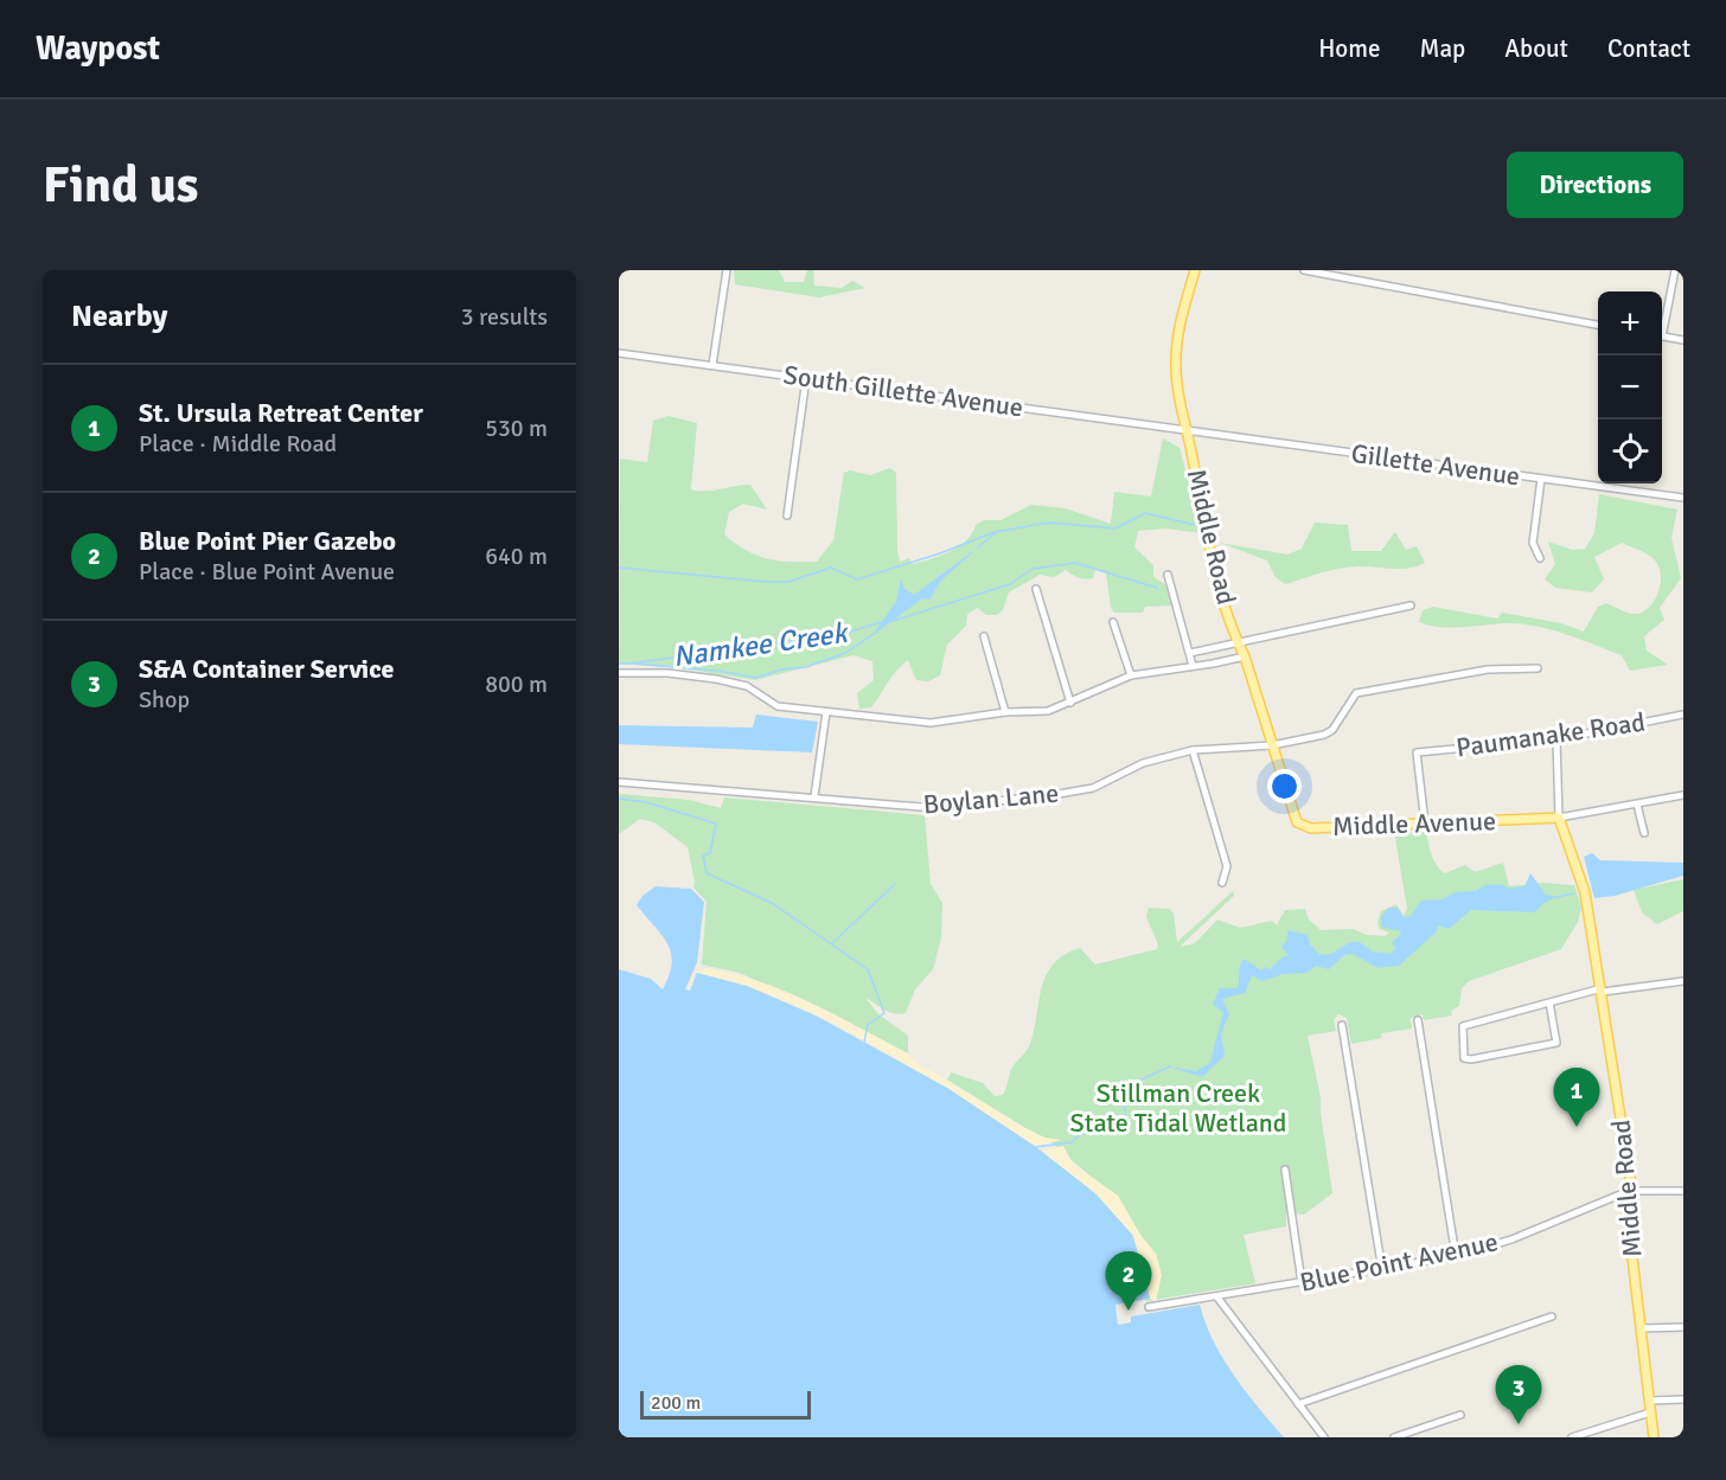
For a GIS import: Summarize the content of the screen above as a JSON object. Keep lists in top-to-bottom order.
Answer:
{
  "streets": {
    "main road": ["Middle Road", "Middle Avenue"],
    "street": [
      "South Gillette Avenue",
      "Gillette Avenue",
      "Paumanake Road",
      "Boylan Lane",
      "Blue Point Avenue"
    ]
  },
  "crossings": [
    ["South Gillette Avenue", "Gillette Avenue"],
    ["South Gillette Avenue", "Middle Road"],
    ["Gillette Avenue", "Middle Road"],
    ["Middle Road", "Boylan Lane"],
    ["Middle Road", "Middle Avenue"],
    ["Middle Road", "Blue Point Avenue"],
    ["Paumanake Road", "Middle Avenue"]
  ],
  "water": ["Namkee Creek"],
  "parks": ["Stillman Creek State Tidal Wetland"],
  "scale_bar": "200 m",
  "page": {
    "header": "Waypost",
    "nav": [
      "Home",
      "Map",
      "About",
      "Contact"
    ],
    "buttons": "Directions",
    "title": "Find us",
    "heading": ["Nearby", "3 results"],
    "map_buttons": ["+", "−"],
    "list": [
      {
        "mark": "1",
        "name": "St. Ursula Retreat Center",
        "note": "Place · Middle Road",
        "value": "530 m"
      },
      {
        "mark": "2",
        "name": "Blue Point Pier Gazebo",
        "note": "Place · Blue Point Avenue",
        "value": "640 m"
      },
      {
        "mark": "3",
        "name": "S&A Container Service",
        "note": "Shop",
        "value": "800 m"
      }
    ],
    "pins": ["1", "2", "3"],
    "scale": "200 m"
  }
}
